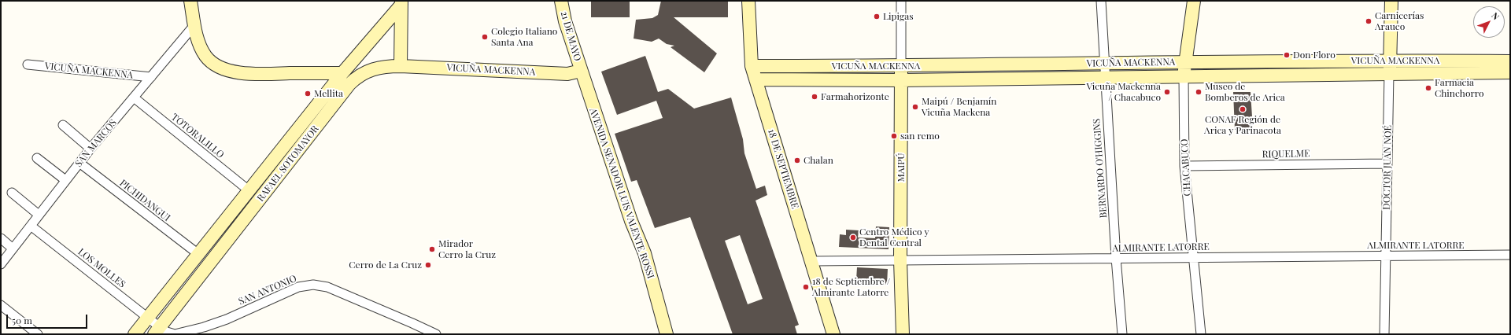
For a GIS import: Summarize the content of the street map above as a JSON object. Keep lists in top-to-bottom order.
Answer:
{
  "streets": {
    "main road": [
      "21 DE MAYO",
      "VICUÑA MACKENNA",
      "RAFAEL SOTOMAYOR",
      "MAIPÚ",
      "CHACABUCO",
      "DOCTOR JUAN NOÉ",
      "18 DE SEPTIEMBRE",
      "AVENIDA SENADOR LUIS VALENTE ROSSI"
    ],
    "street": [
      "TOTORALILLO",
      "SAN MARCOS",
      "RIQUELME",
      "BERNARDO O'HIGGINS",
      "PICHIDANGUI",
      "ALMIRANTE LATORRE",
      "LOS MOLLES",
      "SAN ANTONIO"
    ]
  },
  "crossings": [
    ["21 DE MAYO", "VICUÑA MACKENNA"],
    ["21 DE MAYO", "AVENIDA SENADOR LUIS VALENTE ROSSI"],
    ["VICUÑA MACKENNA", "SAN MARCOS"],
    ["VICUÑA MACKENNA", "RAFAEL SOTOMAYOR"],
    ["VICUÑA MACKENNA", "MAIPÚ"],
    ["VICUÑA MACKENNA", "CHACABUCO"],
    ["VICUÑA MACKENNA", "DOCTOR JUAN NOÉ"],
    ["VICUÑA MACKENNA", "BERNARDO O'HIGGINS"],
    ["VICUÑA MACKENNA", "18 DE SEPTIEMBRE"],
    ["VICUÑA MACKENNA", "AVENIDA SENADOR LUIS VALENTE ROSSI"],
    ["TOTORALILLO", "SAN MARCOS"],
    ["TOTORALILLO", "RAFAEL SOTOMAYOR"],
    ["SAN MARCOS", "PICHIDANGUI"],
    ["SAN MARCOS", "LOS MOLLES"],
    ["RIQUELME", "CHACABUCO"],
    ["RIQUELME", "DOCTOR JUAN NOÉ"],
    ["RAFAEL SOTOMAYOR", "PICHIDANGUI"],
    ["RAFAEL SOTOMAYOR", "LOS MOLLES"],
    ["RAFAEL SOTOMAYOR", "SAN ANTONIO"],
    ["MAIPÚ", "ALMIRANTE LATORRE"],
    ["CHACABUCO", "ALMIRANTE LATORRE"],
    ["DOCTOR JUAN NOÉ", "ALMIRANTE LATORRE"],
    ["BERNARDO O'HIGGINS", "ALMIRANTE LATORRE"],
    ["18 DE SEPTIEMBRE", "ALMIRANTE LATORRE"],
    ["LOS MOLLES", "SAN ANTONIO"]
  ],
  "places": [
    "Lipigas",
    "Carnicerías Arauco",
    "Colegio Italiano Santa Ana",
    "Don Floro",
    "Farmacia Chinchorro",
    "Vicuña Mackenna / Chacabuco",
    "Museo de Bomberos de Arica",
    "Mellita",
    "Farmahorizonte",
    "Maipú / Benjamín Vicuña Mackena",
    "CONAF Región de Arica y Parinacota",
    "san remo",
    "Chalan",
    "Centro Médico y Dental Central",
    "Mirador Cerro la Cruz",
    "Cerro de La Cruz",
    "18 de Septiembre / Almirante Latorre"
  ],
  "scale_bar": "50 m",
  "north": "top right"
}
